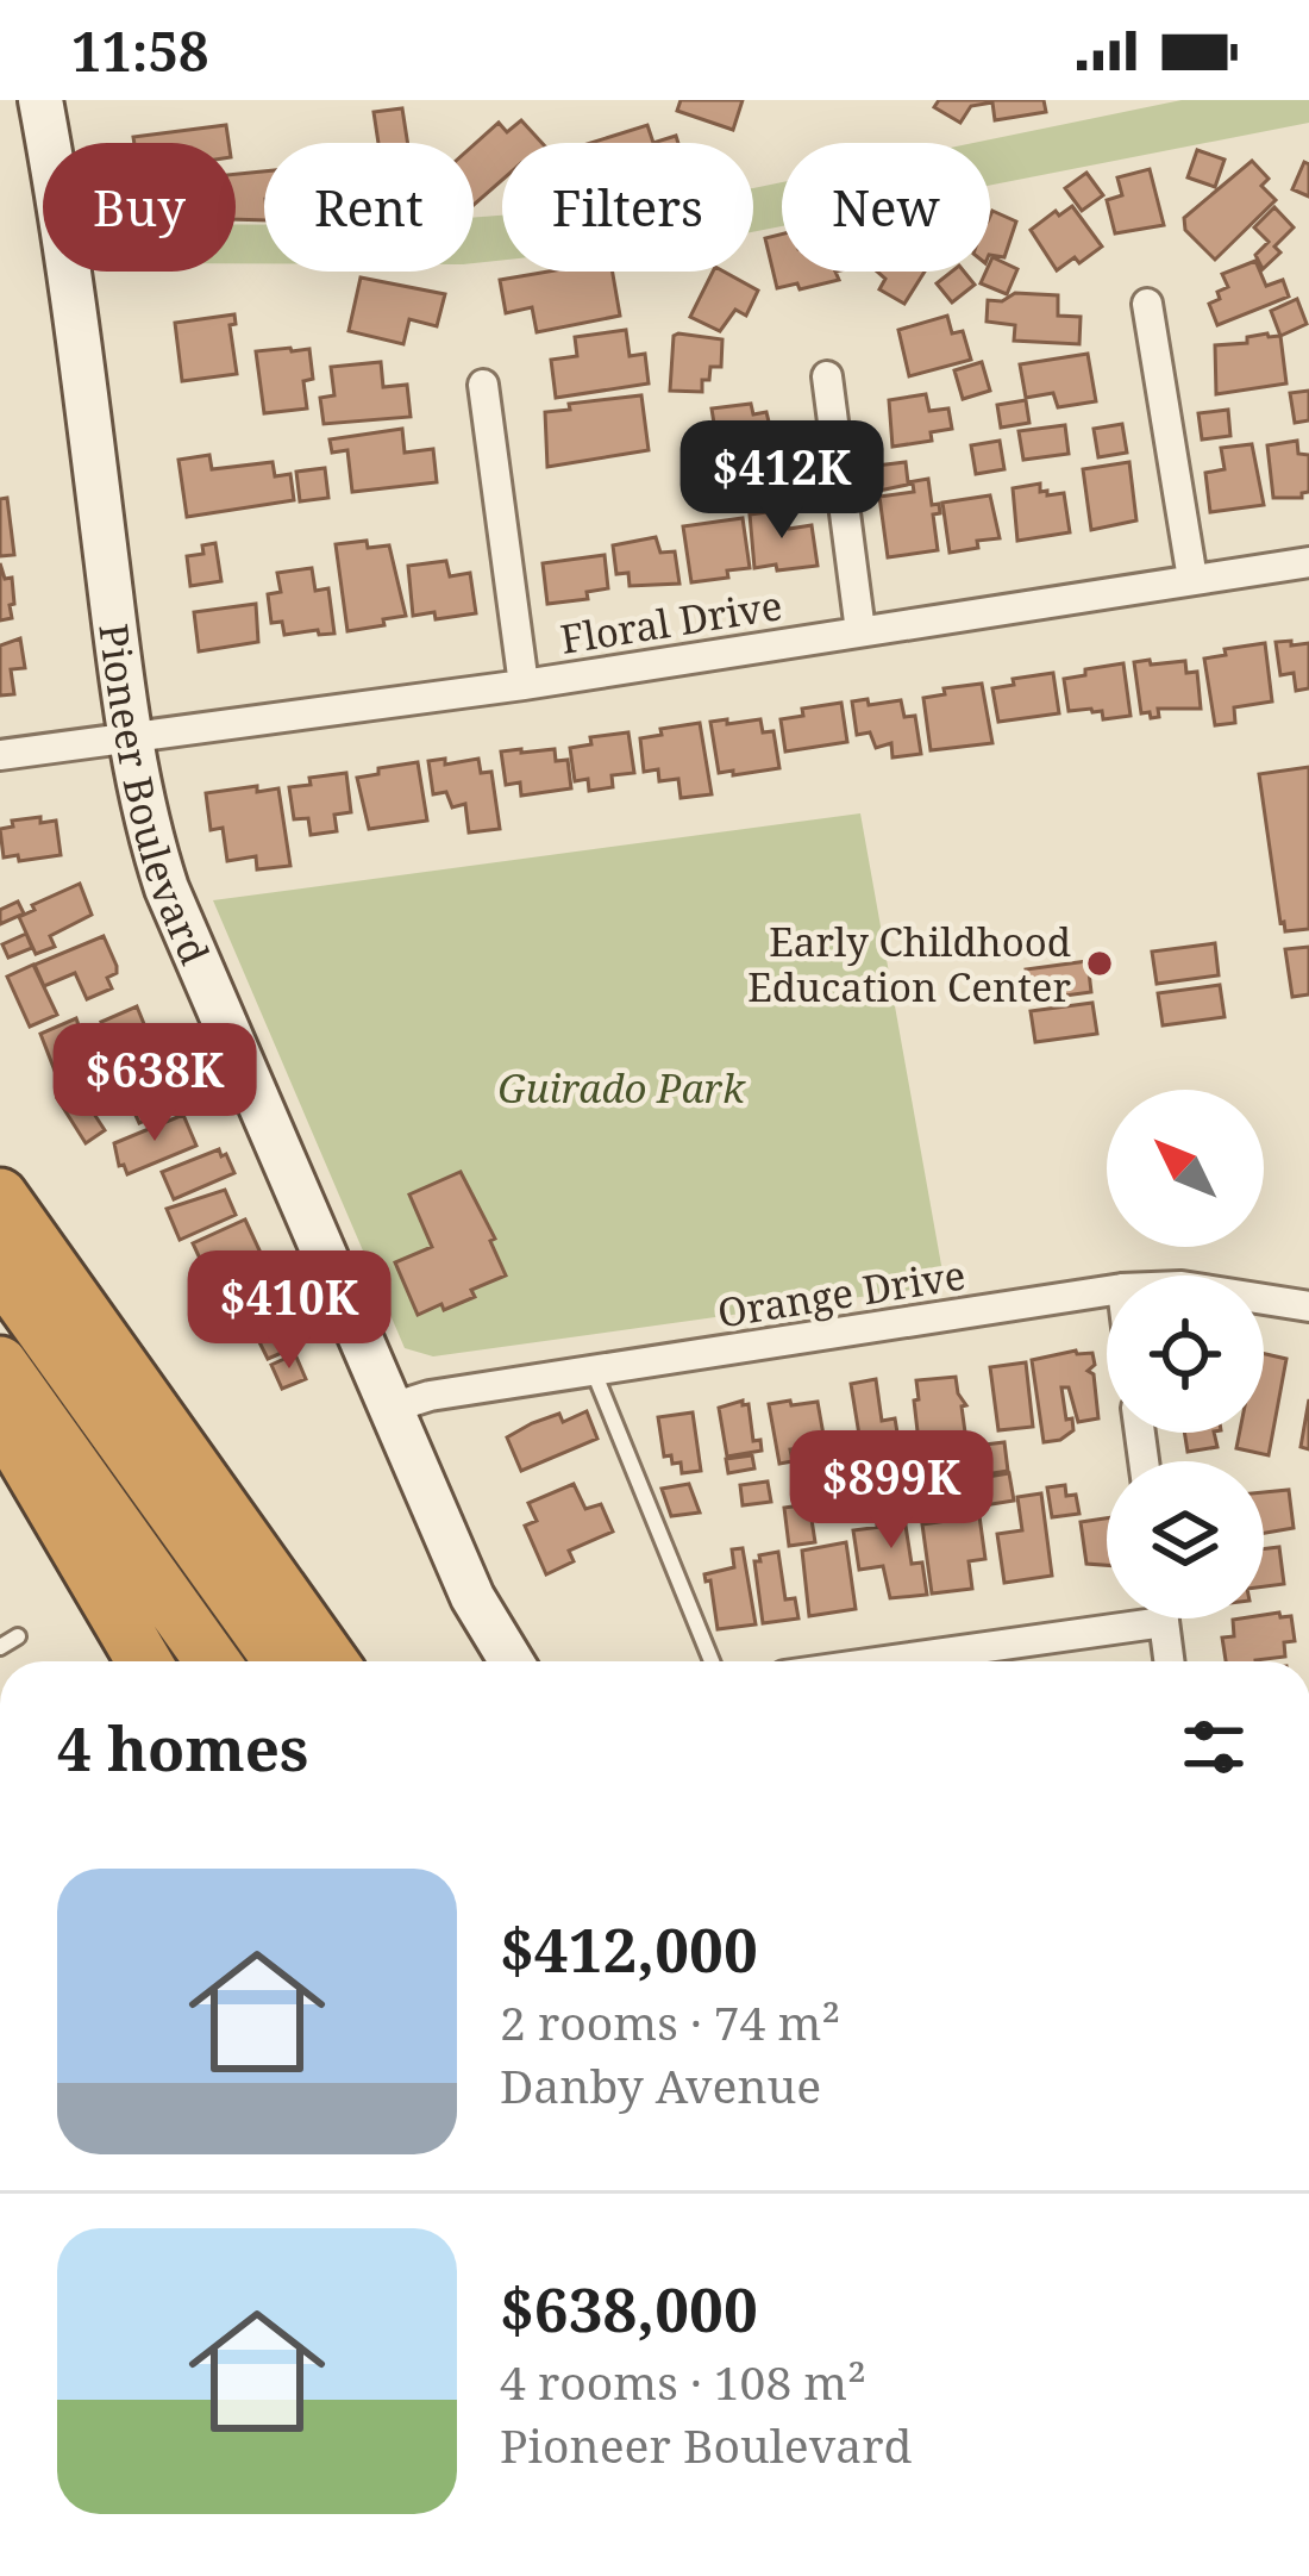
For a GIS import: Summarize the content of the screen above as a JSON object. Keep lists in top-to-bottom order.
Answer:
{
  "streets": {
    "street": ["Floral Drive", "Pioneer Boulevard", "Orange Drive"]
  },
  "crossings": [
    ["Floral Drive", "Pioneer Boulevard"],
    ["Pioneer Boulevard", "Orange Drive"]
  ],
  "parks": ["Guirado Park"],
  "places": ["Early Childhood Education Center"],
  "north": "top left",
  "page": {
    "status": "11:58",
    "chip": [
      "Buy",
      "Rent",
      "Filters",
      "New"
    ],
    "price": [
      "$412K",
      "$638K",
      "$410K",
      "$899K"
    ],
    "heading": "4 homes",
    "list": [
      {
        "name": "$412,000",
        "note": "2 rooms · 74 m² · Danby Avenue"
      },
      {
        "name": "$638,000",
        "note": "4 rooms · 108 m² · Pioneer Boulevard"
      }
    ]
  }
}
